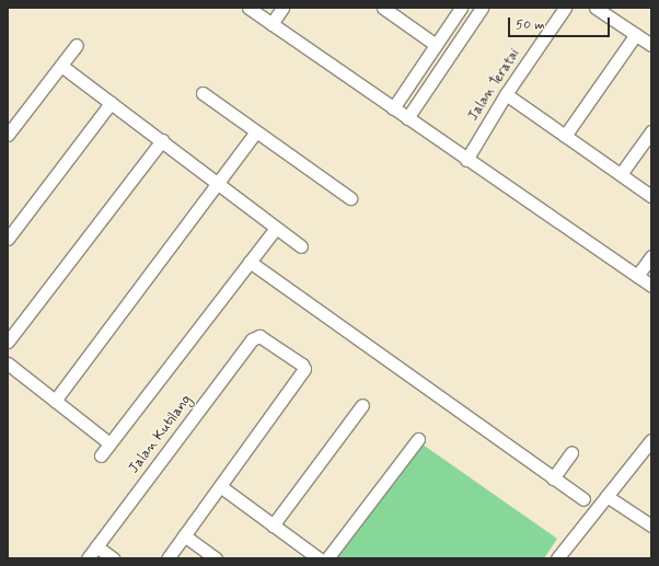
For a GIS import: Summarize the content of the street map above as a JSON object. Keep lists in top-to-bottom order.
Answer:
{
  "streets": {
    "street": ["Jalan Teratai", "Jalan Kutilang"]
  },
  "scale_bar": "50 m"
}
